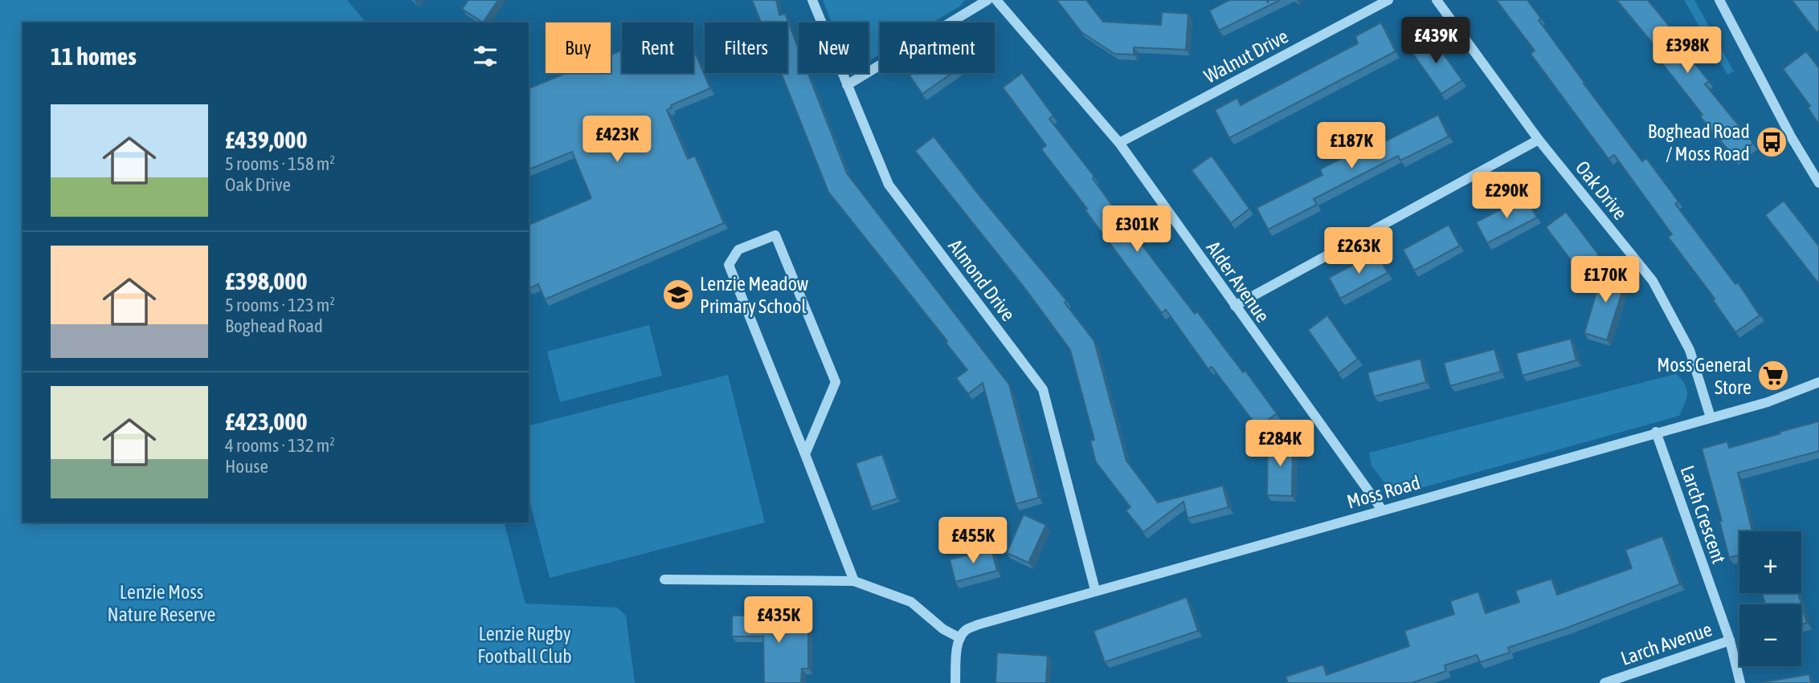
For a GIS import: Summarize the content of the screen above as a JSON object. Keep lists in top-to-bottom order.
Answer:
{
  "streets": {
    "street": [
      "Walnut Drive",
      "Oak Drive",
      "Almond Drive",
      "Alder Avenue",
      "Moss Road",
      "Larch Crescent",
      "Larch Avenue"
    ]
  },
  "crossings": [
    ["Walnut Drive", "Alder Avenue"],
    ["Oak Drive", "Moss Road"],
    ["Almond Drive", "Moss Road"],
    ["Alder Avenue", "Moss Road"],
    ["Moss Road", "Larch Crescent"],
    ["Larch Crescent", "Larch Avenue"]
  ],
  "parks": ["Lenzie Moss Nature Reserve", "Lenzie Rugby Football Club"],
  "places": {
    "bus stop": ["Boghead Road / Moss Road"],
    "school or university": ["Lenzie Meadow Primary School"],
    "supermarket": ["Moss General Store"]
  },
  "page": {
    "price": [
      "£439K",
      "£398K",
      "£423K",
      "£187K",
      "£290K",
      "£301K",
      "£263K",
      "£170K",
      "£284K",
      "£455K",
      "£435K"
    ],
    "chip": [
      "Buy",
      "Rent",
      "Filters",
      "New",
      "Apartment"
    ],
    "heading": "11 homes",
    "list": [
      {
        "name": "£439,000",
        "note": "5 rooms · 158 m² · Oak Drive"
      },
      {
        "name": "£398,000",
        "note": "5 rooms · 123 m² · Boghead Road"
      },
      {
        "name": "£423,000",
        "note": "4 rooms · 132 m² · House"
      }
    ],
    "map_buttons": ["+", "−"]
  }
}
